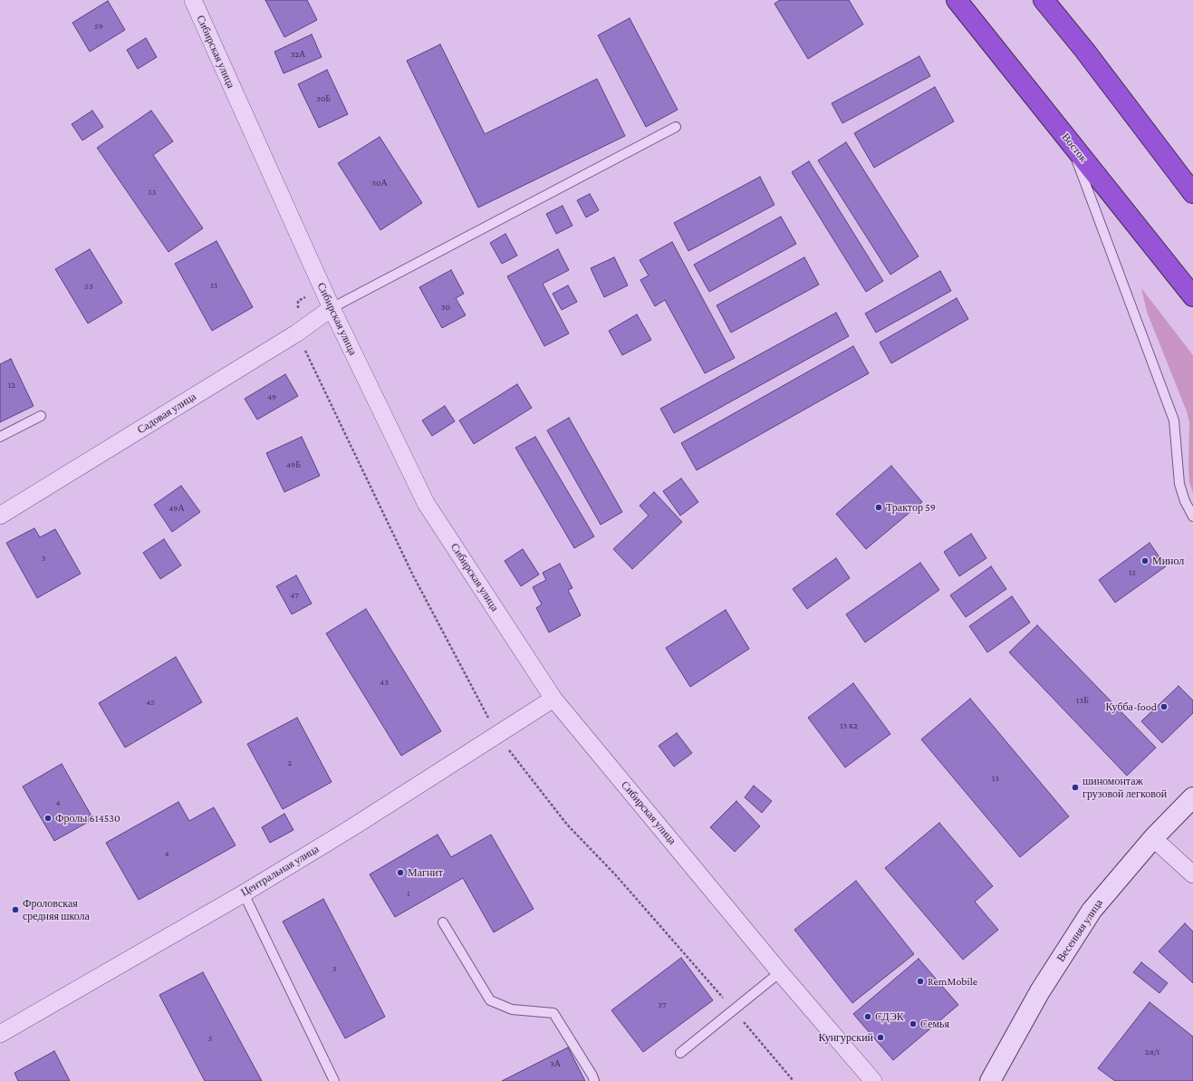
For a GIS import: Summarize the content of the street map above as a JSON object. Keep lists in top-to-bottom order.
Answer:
{
  "streets": {
    "highway": ["Восток"],
    "street": [
      "Сибирская улица",
      "Садовая улица",
      "Центральная улица",
      "Весенняя улица"
    ]
  },
  "crossings": [
    ["Сибирская улица", "Садовая улица"],
    ["Сибирская улица", "Центральная улица"]
  ],
  "places": [
    "Трактор 59",
    "Минол",
    "Кубба-food",
    "шиномонтаж грузовой легковой",
    "Фролы 614530",
    "Магнит",
    "Фроловская средняя школа",
    "RemMobile",
    "СДЭК",
    "Семья",
    "Кунгурский"
  ],
  "house_numbers": [
    "59",
    "32А",
    "30Б",
    "30А",
    "55",
    "51",
    "53",
    "30",
    "12",
    "49",
    "49Б",
    "49А",
    "3",
    "15",
    "47",
    "43",
    "13Б",
    "45",
    "13 к2",
    "2",
    "13",
    "4",
    "4",
    "1",
    "3",
    "37",
    "5",
    "28/1",
    "3А"
  ]
}
